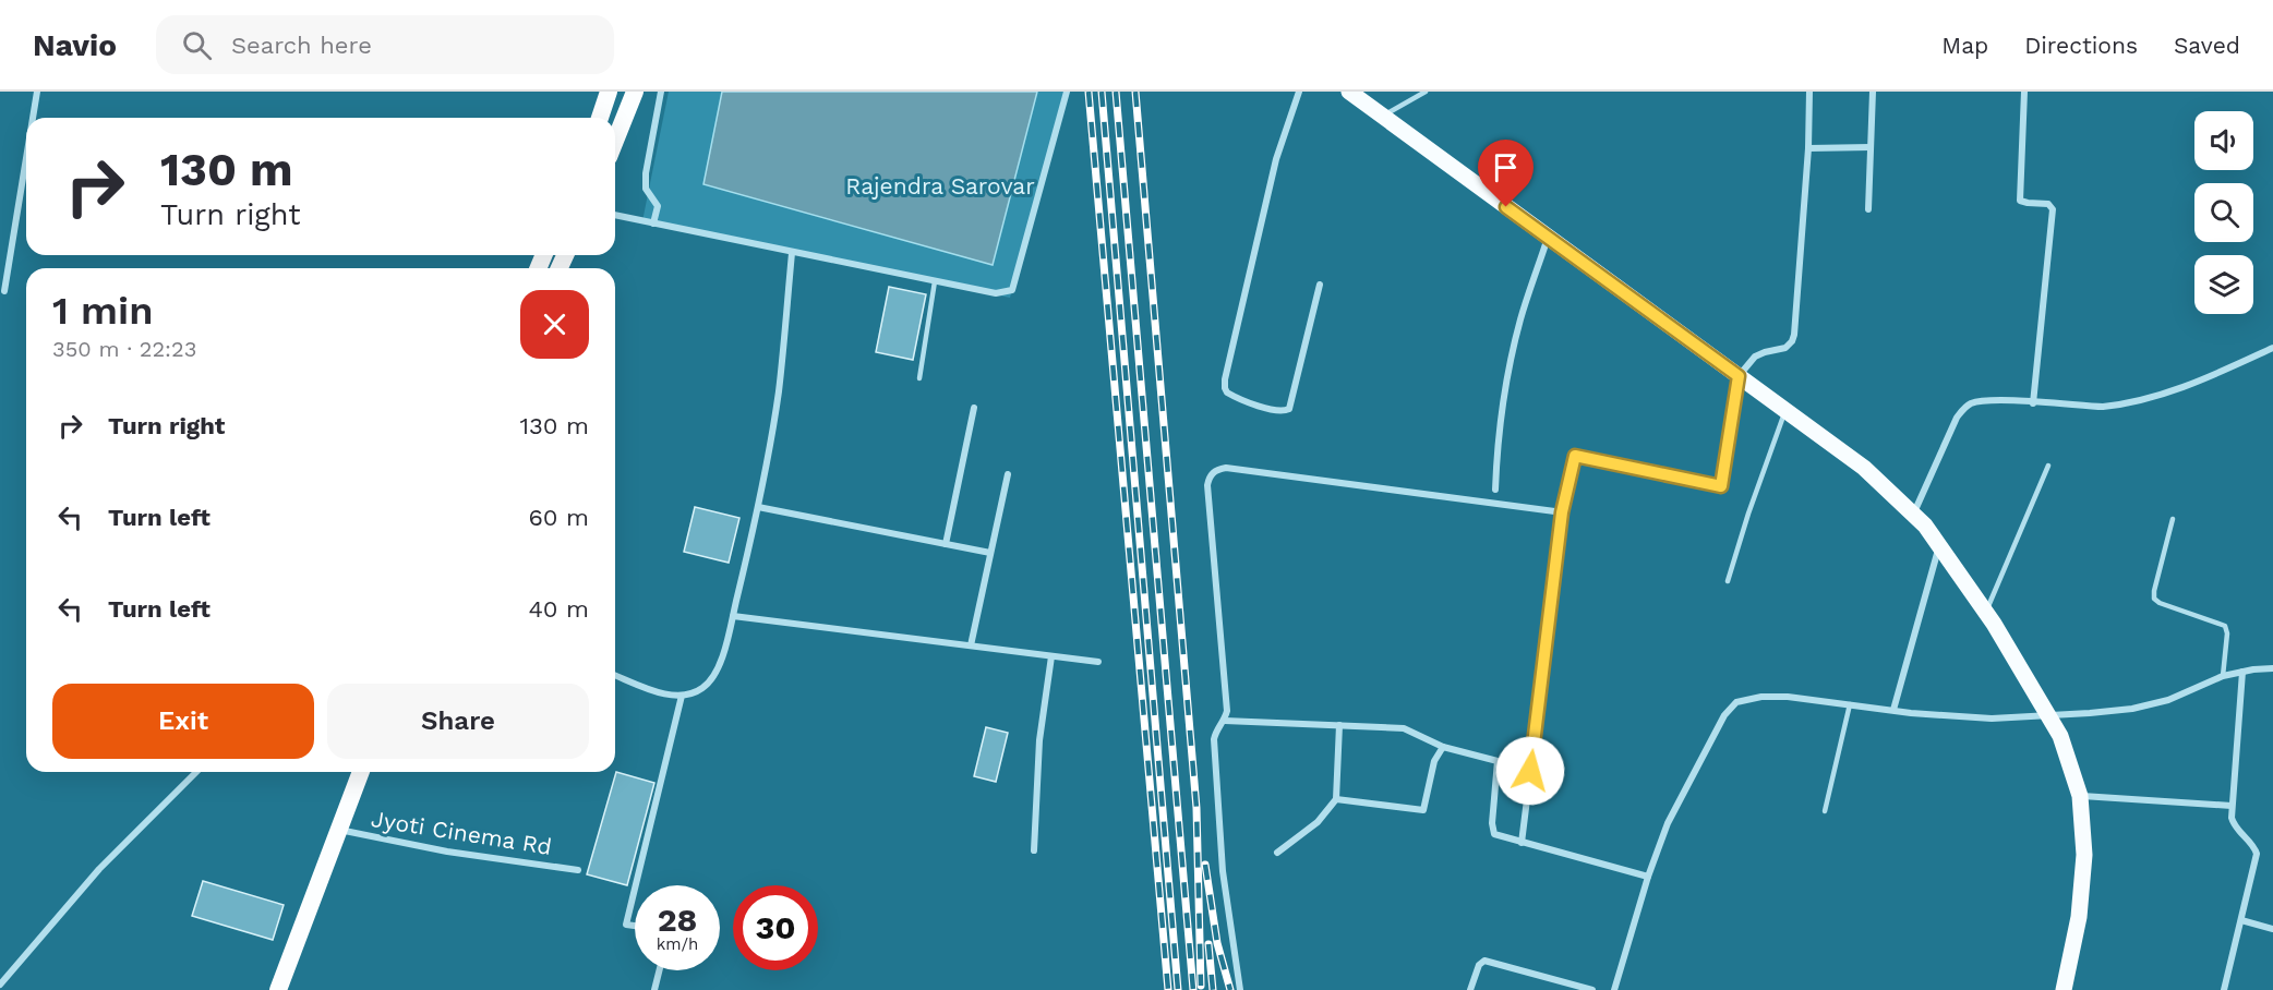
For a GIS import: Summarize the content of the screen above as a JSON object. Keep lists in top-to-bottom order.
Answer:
{
  "streets": {
    "street": ["Jyoti Cinema Rd"]
  },
  "parks": ["Rajendra Sarovar"],
  "page": {
    "header": "Navio",
    "search": "Search here",
    "nav": ["Map", "Directions", "Saved"],
    "turn": ["130 m", "Turn right"],
    "heading": ["1 min", "350 m · 22:23"],
    "list": [
      {
        "name": "Turn right",
        "value": "130 m"
      },
      {
        "name": "Turn left",
        "value": "60 m"
      },
      {
        "name": "Turn left",
        "value": "40 m"
      }
    ],
    "buttons": ["Exit", "Share"],
    "speed": "28 km/h",
    "limit": "30"
  }
}
